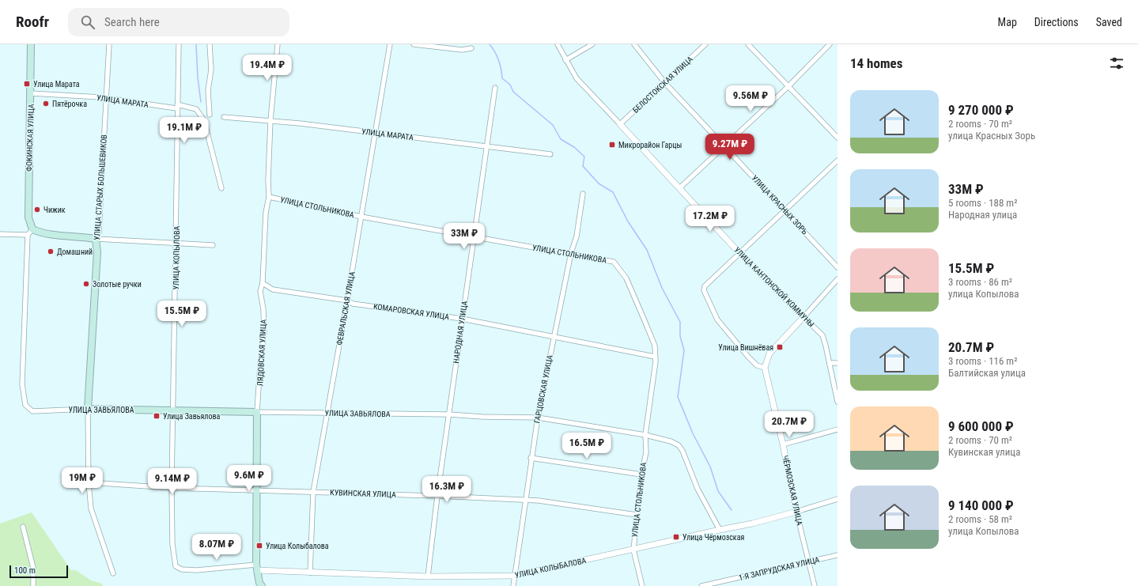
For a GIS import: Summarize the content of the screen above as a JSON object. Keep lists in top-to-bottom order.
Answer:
{
  "streets": {
    "main road": [
      "ФОКИНСКАЯ УЛИЦА",
      "УЛИЦА СТАРЫХ БОЛЬШЕВИКОВ",
      "ЛЯДОВСКАЯ УЛИЦА",
      "УЛИЦА ЗАВЬЯЛОВА"
    ],
    "street": [
      "БЕЛОСТОКСКАЯ УЛИЦА",
      "УЛИЦА МАРАТА",
      "УЛИЦА КРАСНЫХ ЗОРЬ",
      "УЛИЦА СТОЛЬНИКОВА",
      "УЛИЦА КОПЫЛОВА",
      "УЛИЦА КАНТОНСКОЙ КОММУНЫ",
      "ФЕВРАЛЬСКАЯ УЛИЦА",
      "КОМАРОВСКАЯ УЛИЦА",
      "НАРОДНАЯ УЛИЦА",
      "ГАРЦОВСКАЯ УЛИЦА",
      "ЧЁРМОЗСКАЯ УЛИЦА",
      "КУВИНСКАЯ УЛИЦА",
      "УЛИЦА КОЛЫБАЛОВА",
      "1-Я ЗАПРУДСКАЯ УЛИЦА"
    ]
  },
  "crossings": [
    ["БЕЛОСТОКСКАЯ УЛИЦА", "УЛИЦА КРАСНЫХ ЗОРЬ"],
    ["БЕЛОСТОКСКАЯ УЛИЦА", "УЛИЦА КАНТОНСКОЙ КОММУНЫ"],
    ["УЛИЦА МАРАТА", "ФОКИНСКАЯ УЛИЦА"],
    ["УЛИЦА МАРАТА", "УЛИЦА СТАРЫХ БОЛЬШЕВИКОВ"],
    ["УЛИЦА МАРАТА", "УЛИЦА КОПЫЛОВА"],
    ["УЛИЦА МАРАТА", "ФЕВРАЛЬСКАЯ УЛИЦА"],
    ["УЛИЦА МАРАТА", "НАРОДНАЯ УЛИЦА"],
    ["УЛИЦА МАРАТА", "ЛЯДОВСКАЯ УЛИЦА"],
    ["ФОКИНСКАЯ УЛИЦА", "УЛИЦА ЗАВЬЯЛОВА"],
    ["УЛИЦА СТАРЫХ БОЛЬШЕВИКОВ", "УЛИЦА ЗАВЬЯЛОВА"],
    ["УЛИЦА СТАРЫХ БОЛЬШЕВИКОВ", "КУВИНСКАЯ УЛИЦА"],
    ["УЛИЦА СТОЛЬНИКОВА", "ФЕВРАЛЬСКАЯ УЛИЦА"],
    ["УЛИЦА СТОЛЬНИКОВА", "КОМАРОВСКАЯ УЛИЦА"],
    ["УЛИЦА СТОЛЬНИКОВА", "НАРОДНАЯ УЛИЦА"],
    ["УЛИЦА СТОЛЬНИКОВА", "ЛЯДОВСКАЯ УЛИЦА"],
    ["УЛИЦА СТОЛЬНИКОВА", "ГАРЦОВСКАЯ УЛИЦА"],
    ["УЛИЦА СТОЛЬНИКОВА", "УЛИЦА ЗАВЬЯЛОВА"],
    ["УЛИЦА СТОЛЬНИКОВА", "КУВИНСКАЯ УЛИЦА"],
    ["УЛИЦА СТОЛЬНИКОВА", "УЛИЦА КОЛЫБАЛОВА"],
    ["УЛИЦА КОПЫЛОВА", "УЛИЦА ЗАВЬЯЛОВА"],
    ["УЛИЦА КОПЫЛОВА", "КУВИНСКАЯ УЛИЦА"],
    ["УЛИЦА КОПЫЛОВА", "УЛИЦА КОЛЫБАЛОВА"],
    ["ФЕВРАЛЬСКАЯ УЛИЦА", "КОМАРОВСКАЯ УЛИЦА"],
    ["ФЕВРАЛЬСКАЯ УЛИЦА", "УЛИЦА ЗАВЬЯЛОВА"],
    ["ФЕВРАЛЬСКАЯ УЛИЦА", "КУВИНСКАЯ УЛИЦА"],
    ["ФЕВРАЛЬСКАЯ УЛИЦА", "УЛИЦА КОЛЫБАЛОВА"],
    ["КОМАРОВСКАЯ УЛИЦА", "НАРОДНАЯ УЛИЦА"],
    ["КОМАРОВСКАЯ УЛИЦА", "ЛЯДОВСКАЯ УЛИЦА"],
    ["КОМАРОВСКАЯ УЛИЦА", "ГАРЦОВСКАЯ УЛИЦА"],
    ["НАРОДНАЯ УЛИЦА", "УЛИЦА ЗАВЬЯЛОВА"],
    ["НАРОДНАЯ УЛИЦА", "КУВИНСКАЯ УЛИЦА"],
    ["НАРОДНАЯ УЛИЦА", "УЛИЦА КОЛЫБАЛОВА"],
    ["ЛЯДОВСКАЯ УЛИЦА", "УЛИЦА ЗАВЬЯЛОВА"],
    ["ЛЯДОВСКАЯ УЛИЦА", "КУВИНСКАЯ УЛИЦА"],
    ["ЛЯДОВСКАЯ УЛИЦА", "УЛИЦА КОЛЫБАЛОВА"],
    ["ГАРЦОВСКАЯ УЛИЦА", "УЛИЦА ЗАВЬЯЛОВА"],
    ["ГАРЦОВСКАЯ УЛИЦА", "КУВИНСКАЯ УЛИЦА"],
    ["ГАРЦОВСКАЯ УЛИЦА", "УЛИЦА КОЛЫБАЛОВА"],
    ["УЛИЦА ЗАВЬЯЛОВА", "УЛИЦА КОЛЫБАЛОВА"],
    ["ЧЁРМОЗСКАЯ УЛИЦА", "УЛИЦА КОЛЫБАЛОВА"],
    ["ЧЁРМОЗСКАЯ УЛИЦА", "1-Я ЗАПРУДСКАЯ УЛИЦА"]
  ],
  "places": {
    "transit": [
      "Улица Марата",
      "Микрорайон Гарцы",
      "Улица Вишнёвая",
      "Улица Завьялова",
      "Улица Чёрмозская",
      "Улица Колыбалова"
    ],
    "other": [
      "Пятёрочка",
      "Чижик",
      "Домашний",
      "Золотые ручки"
    ]
  },
  "scale_bar": "100 m",
  "page": {
    "header": "Roofr",
    "search": "Search here",
    "nav": ["Map", "Directions", "Saved"],
    "heading": "14 homes",
    "price": [
      "19.4M ₽",
      "9.56M ₽",
      "19.1M ₽",
      "9.27M ₽",
      "17.2M ₽",
      "33M ₽",
      "15.5M ₽",
      "20.7M ₽",
      "16.5M ₽",
      "9.6M ₽",
      "19M ₽",
      "9.14M ₽",
      "16.3M ₽",
      "8.07M ₽"
    ],
    "list": [
      {
        "name": "9 270 000 ₽",
        "note": "2 rooms · 70 m² · улица Красных Зорь"
      },
      {
        "name": "33M ₽",
        "note": "5 rooms · 188 m² · Народная улица"
      },
      {
        "name": "15.5M ₽",
        "note": "3 rooms · 86 m² · улица Копылова"
      },
      {
        "name": "20.7M ₽",
        "note": "3 rooms · 116 m² · Балтийская улица"
      },
      {
        "name": "9 600 000 ₽",
        "note": "2 rooms · 70 m² · Кувинская улица"
      },
      {
        "name": "9 140 000 ₽",
        "note": "2 rooms · 58 m² · улица Копылова"
      }
    ],
    "scale": "100 m"
  }
}
